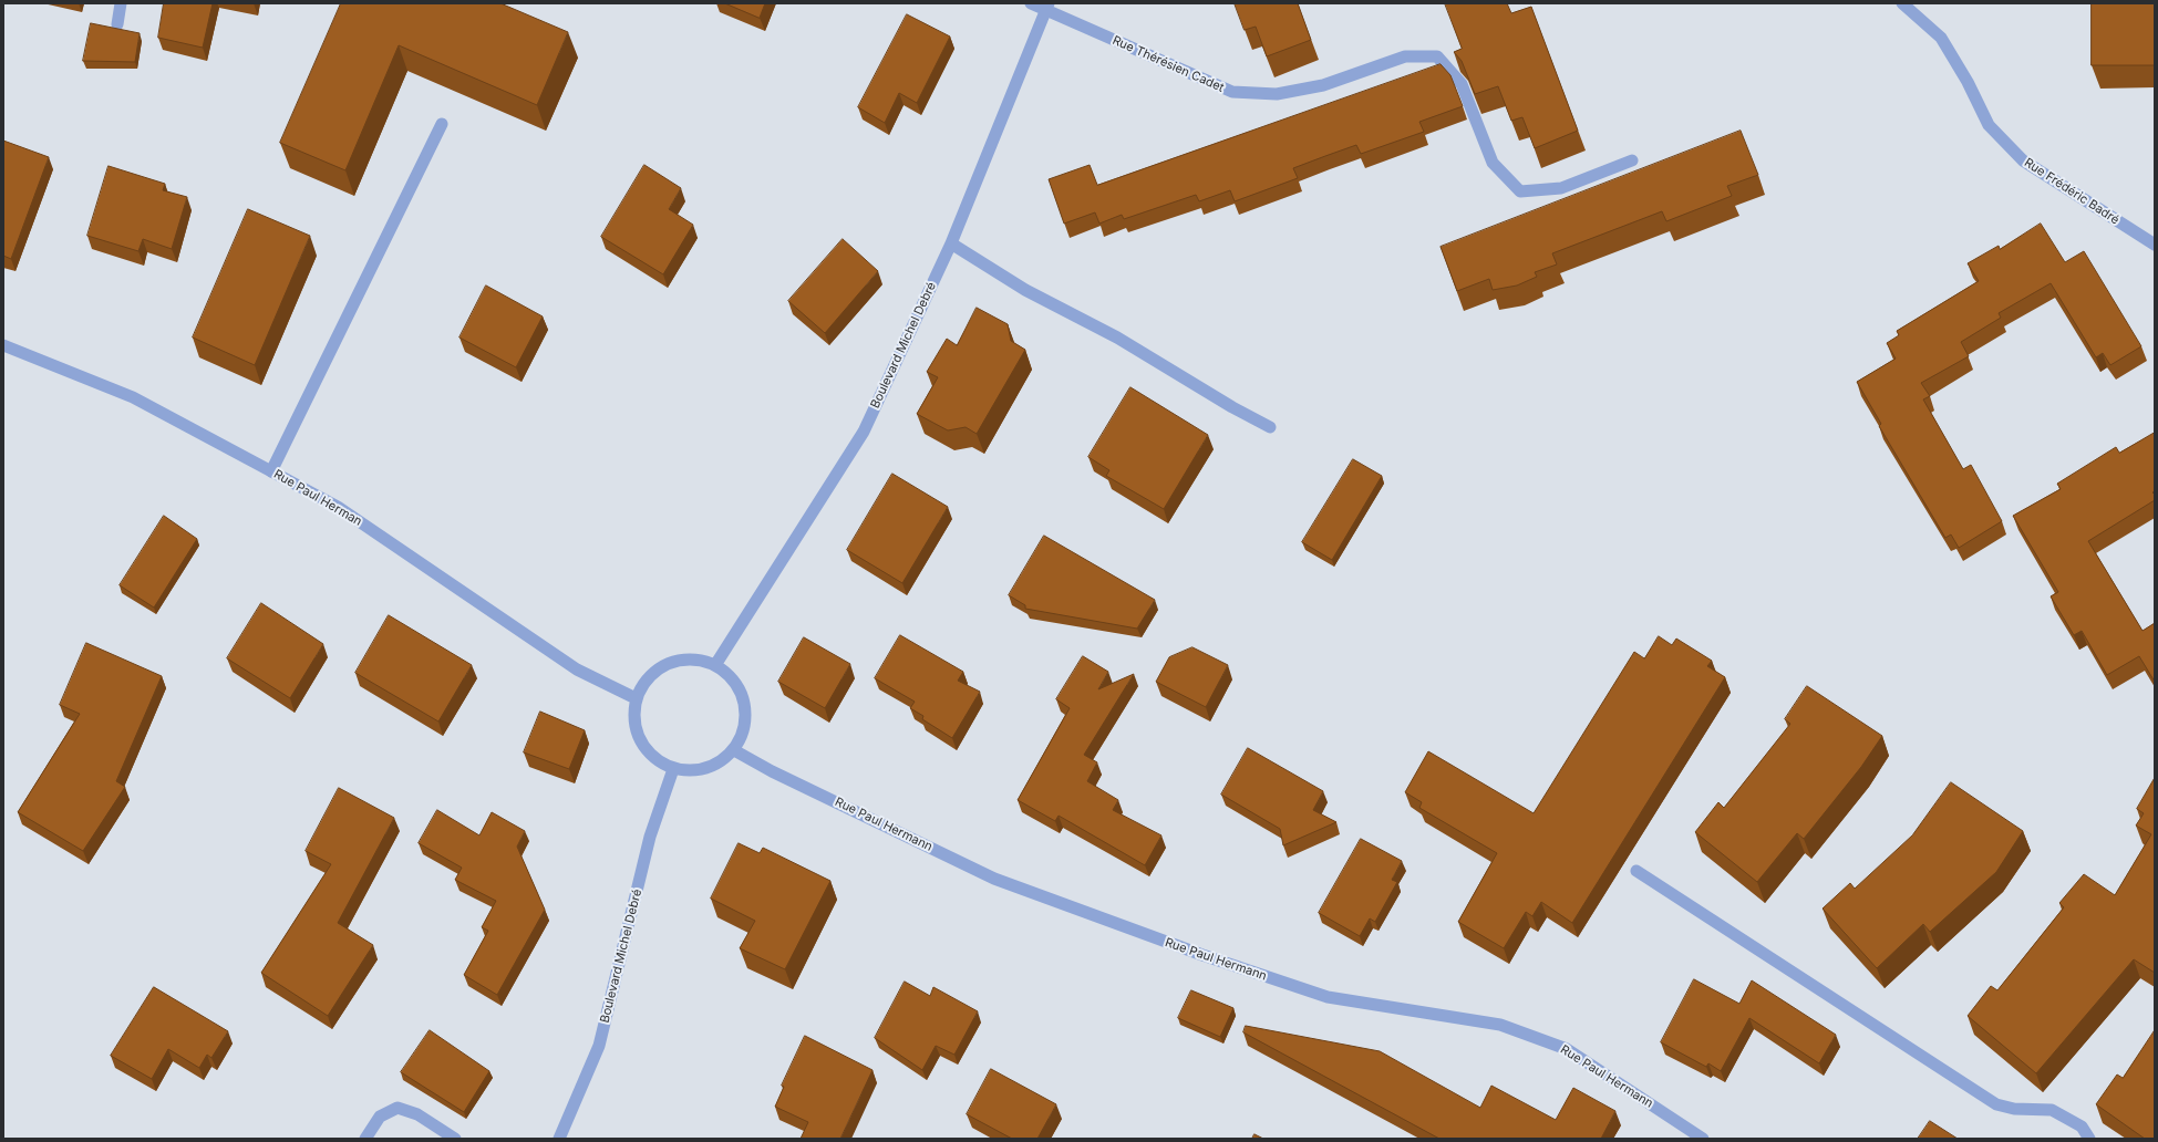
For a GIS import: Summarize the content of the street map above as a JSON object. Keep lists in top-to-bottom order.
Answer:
{
  "streets": {
    "street": [
      "Rue Thérésien Cadet",
      "Rue Frédéric Badré",
      "Boulevard Michel Debré",
      "Rue Paul Herman",
      "Rue Paul Hermann"
    ]
  },
  "crossings": [
    ["Rue Thérésien Cadet", "Boulevard Michel Debré"],
    ["Boulevard Michel Debré", "Rue Paul Herman"],
    ["Boulevard Michel Debré", "Rue Paul Hermann"],
    ["Rue Paul Herman", "Rue Paul Hermann"]
  ]
}
